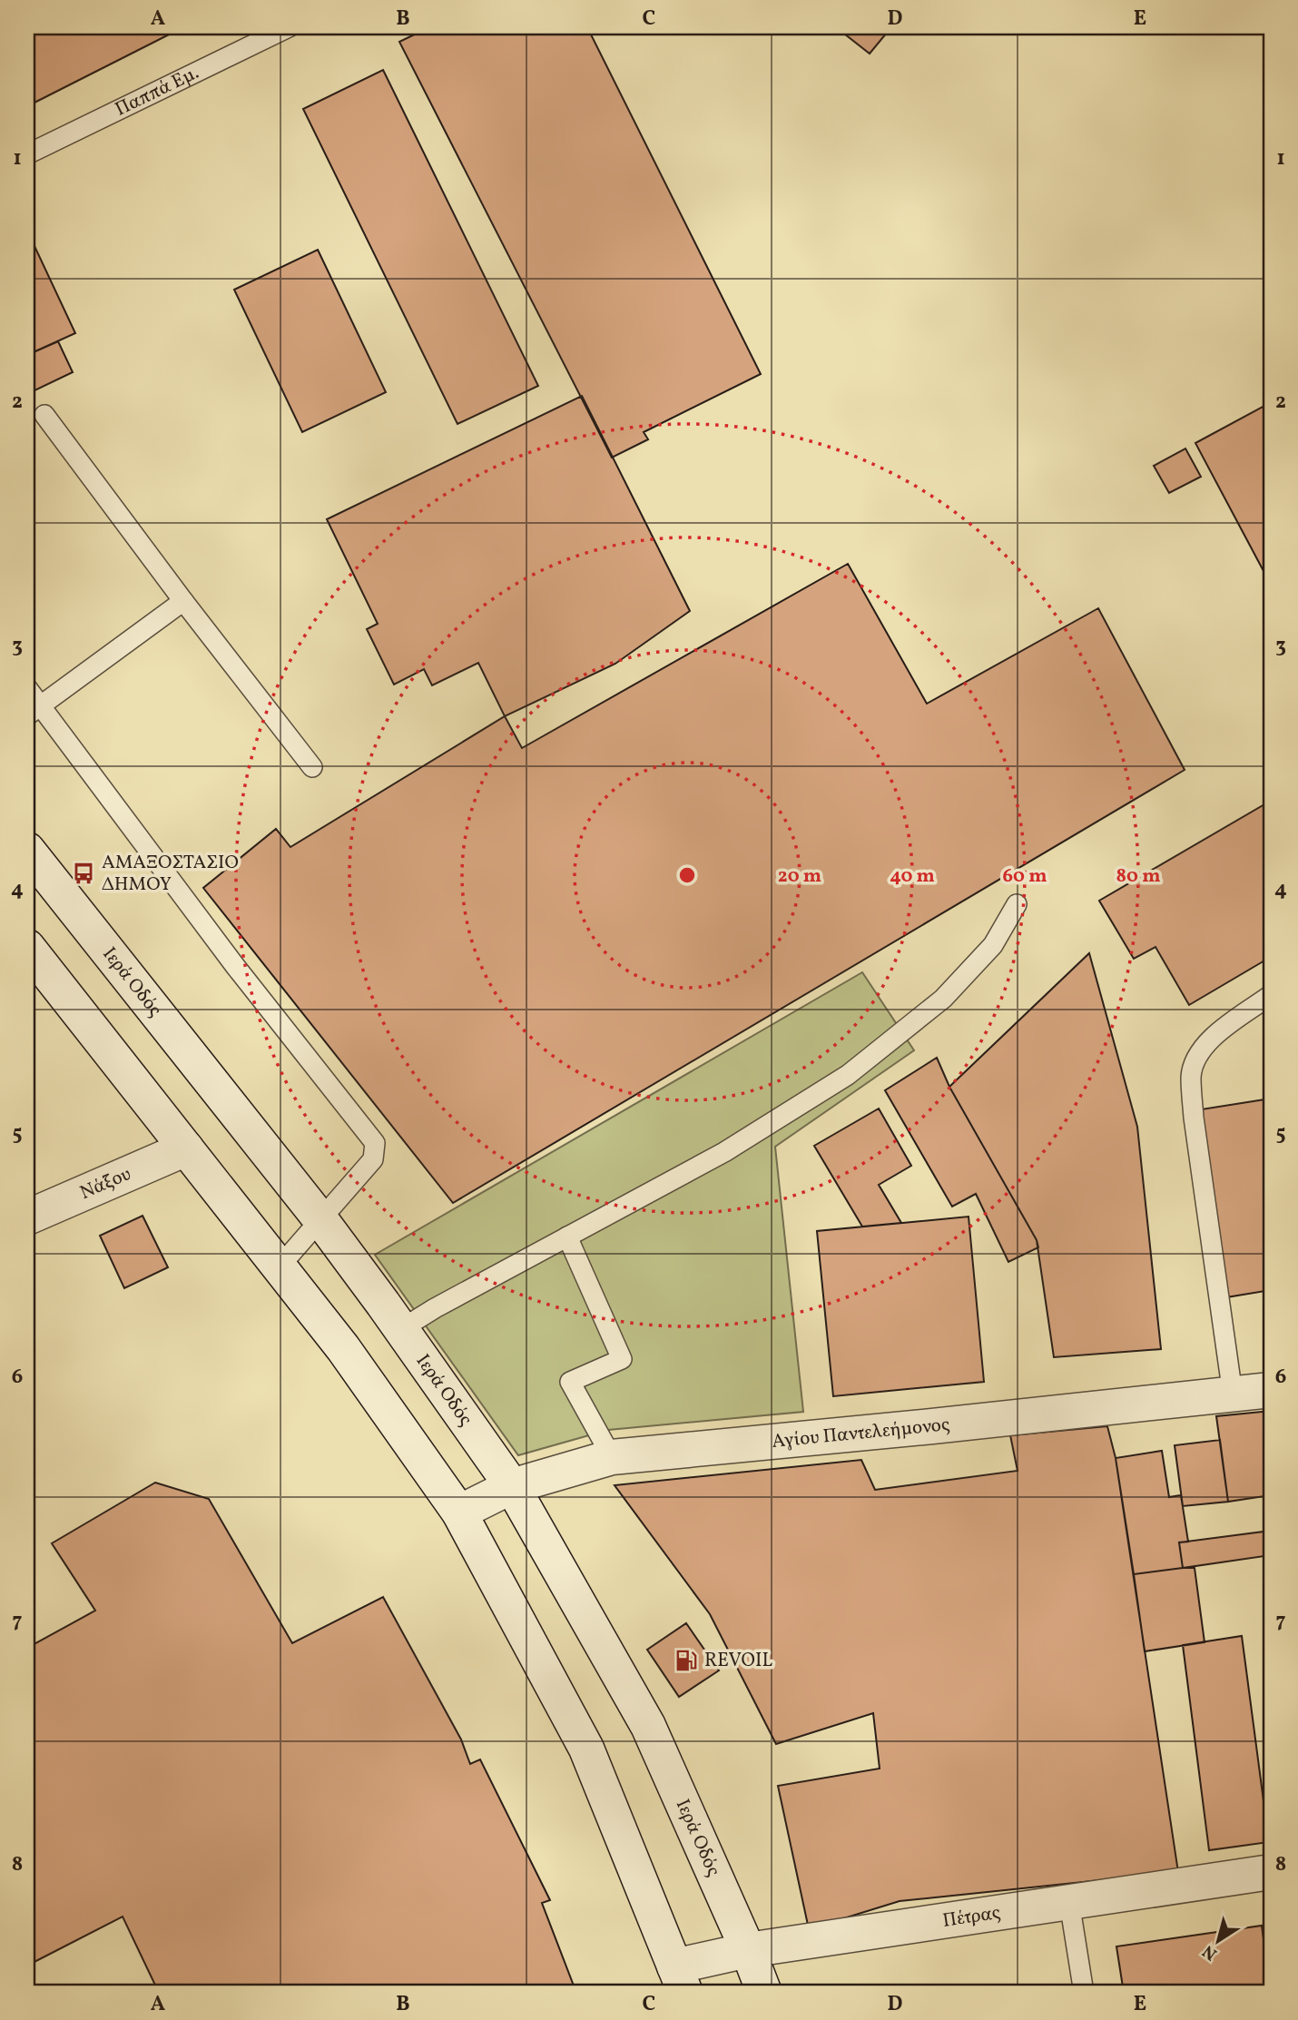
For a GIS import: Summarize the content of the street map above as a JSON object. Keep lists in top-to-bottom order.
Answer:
{
  "streets": {
    "main road": [
      "Ιερά Οδός",
      "Νάξου",
      "Αγίου Παντελεήμονος",
      "Πέτρας"
    ],
    "lane": ["Παππά Εμ."]
  },
  "crossings": [
    ["Ιερά Οδός", "Αγίου Παντελεήμονος"],
    ["Ιερά Οδός", "Πέτρας"]
  ],
  "places": {
    "bus stop": ["ΑΜΑΞΟΣΤΑΣΙΟ ΔΗΜΟΥ"],
    "fuel station": ["REVOIL"]
  },
  "north": "bottom left",
  "grid": {
    "columns": [
      "A",
      "B",
      "C",
      "D",
      "E"
    ],
    "rows": [
      "1",
      "2",
      "3",
      "4",
      "5",
      "6",
      "7",
      "8"
    ]
  },
  "rings": [
    "20 m",
    "40 m",
    "60 m",
    "80 m"
  ]
}
